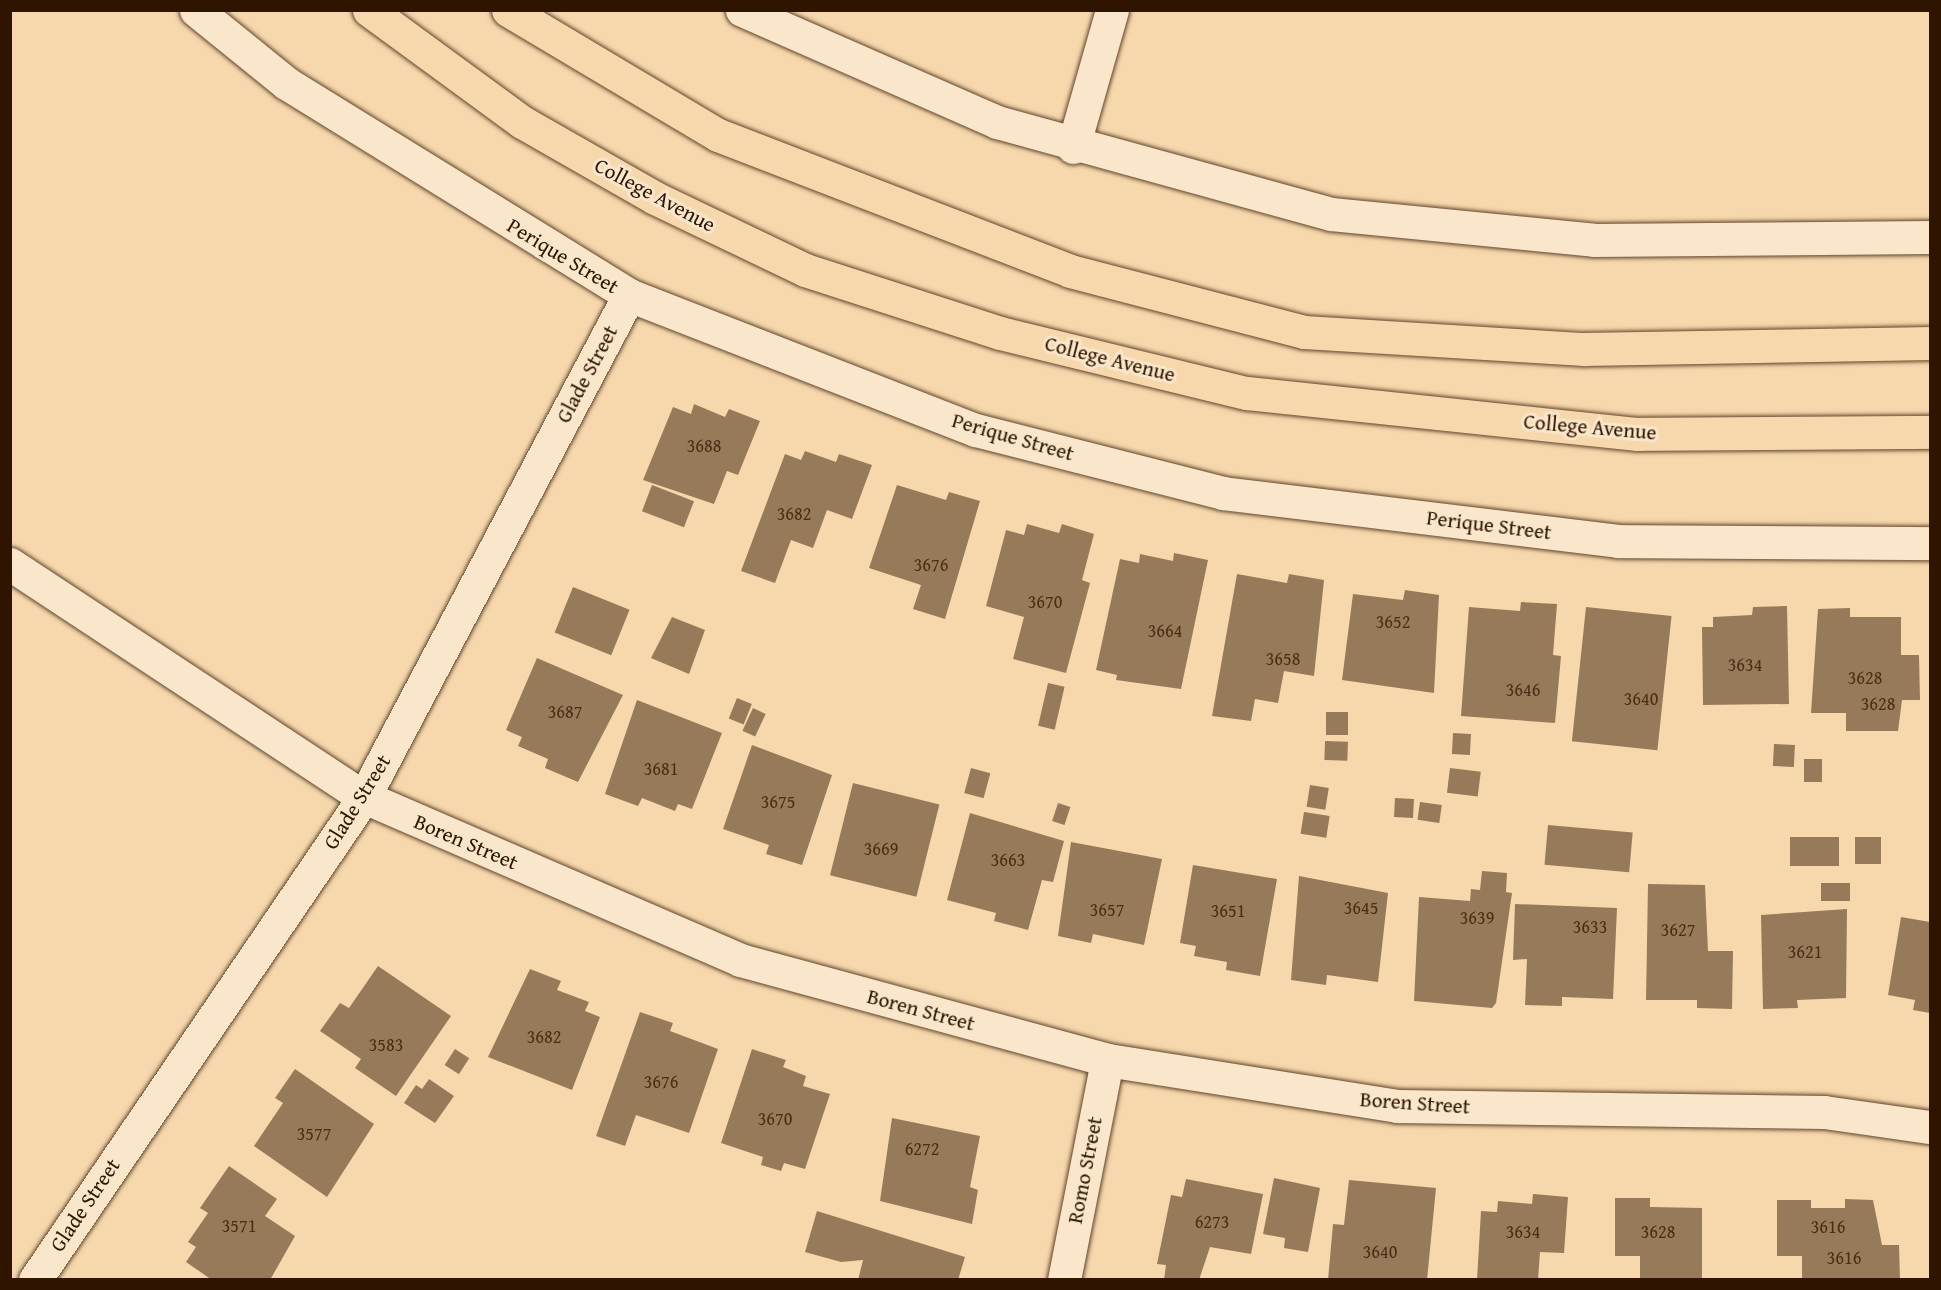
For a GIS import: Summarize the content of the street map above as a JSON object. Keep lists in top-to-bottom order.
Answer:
{
  "streets": {
    "main road": ["College Avenue"],
    "street": [
      "Perique Street",
      "Glade Street",
      "Boren Street",
      "Romo Street"
    ]
  },
  "crossings": [
    ["Perique Street", "Glade Street"],
    ["Glade Street", "Boren Street"],
    ["Boren Street", "Romo Street"]
  ],
  "house_numbers": [
    "3688",
    "3682",
    "3676",
    "3670",
    "3652",
    "3664",
    "3658",
    "3634",
    "3628",
    "3646",
    "3640",
    "3628",
    "3687",
    "3681",
    "3675",
    "3669",
    "3663",
    "3645",
    "3657",
    "3651",
    "3639",
    "3633",
    "3627",
    "3621",
    "3682",
    "3583",
    "3676",
    "3670",
    "3577",
    "6272",
    "6273",
    "3571",
    "3616",
    "3634",
    "3628",
    "3640",
    "3616"
  ]
}
